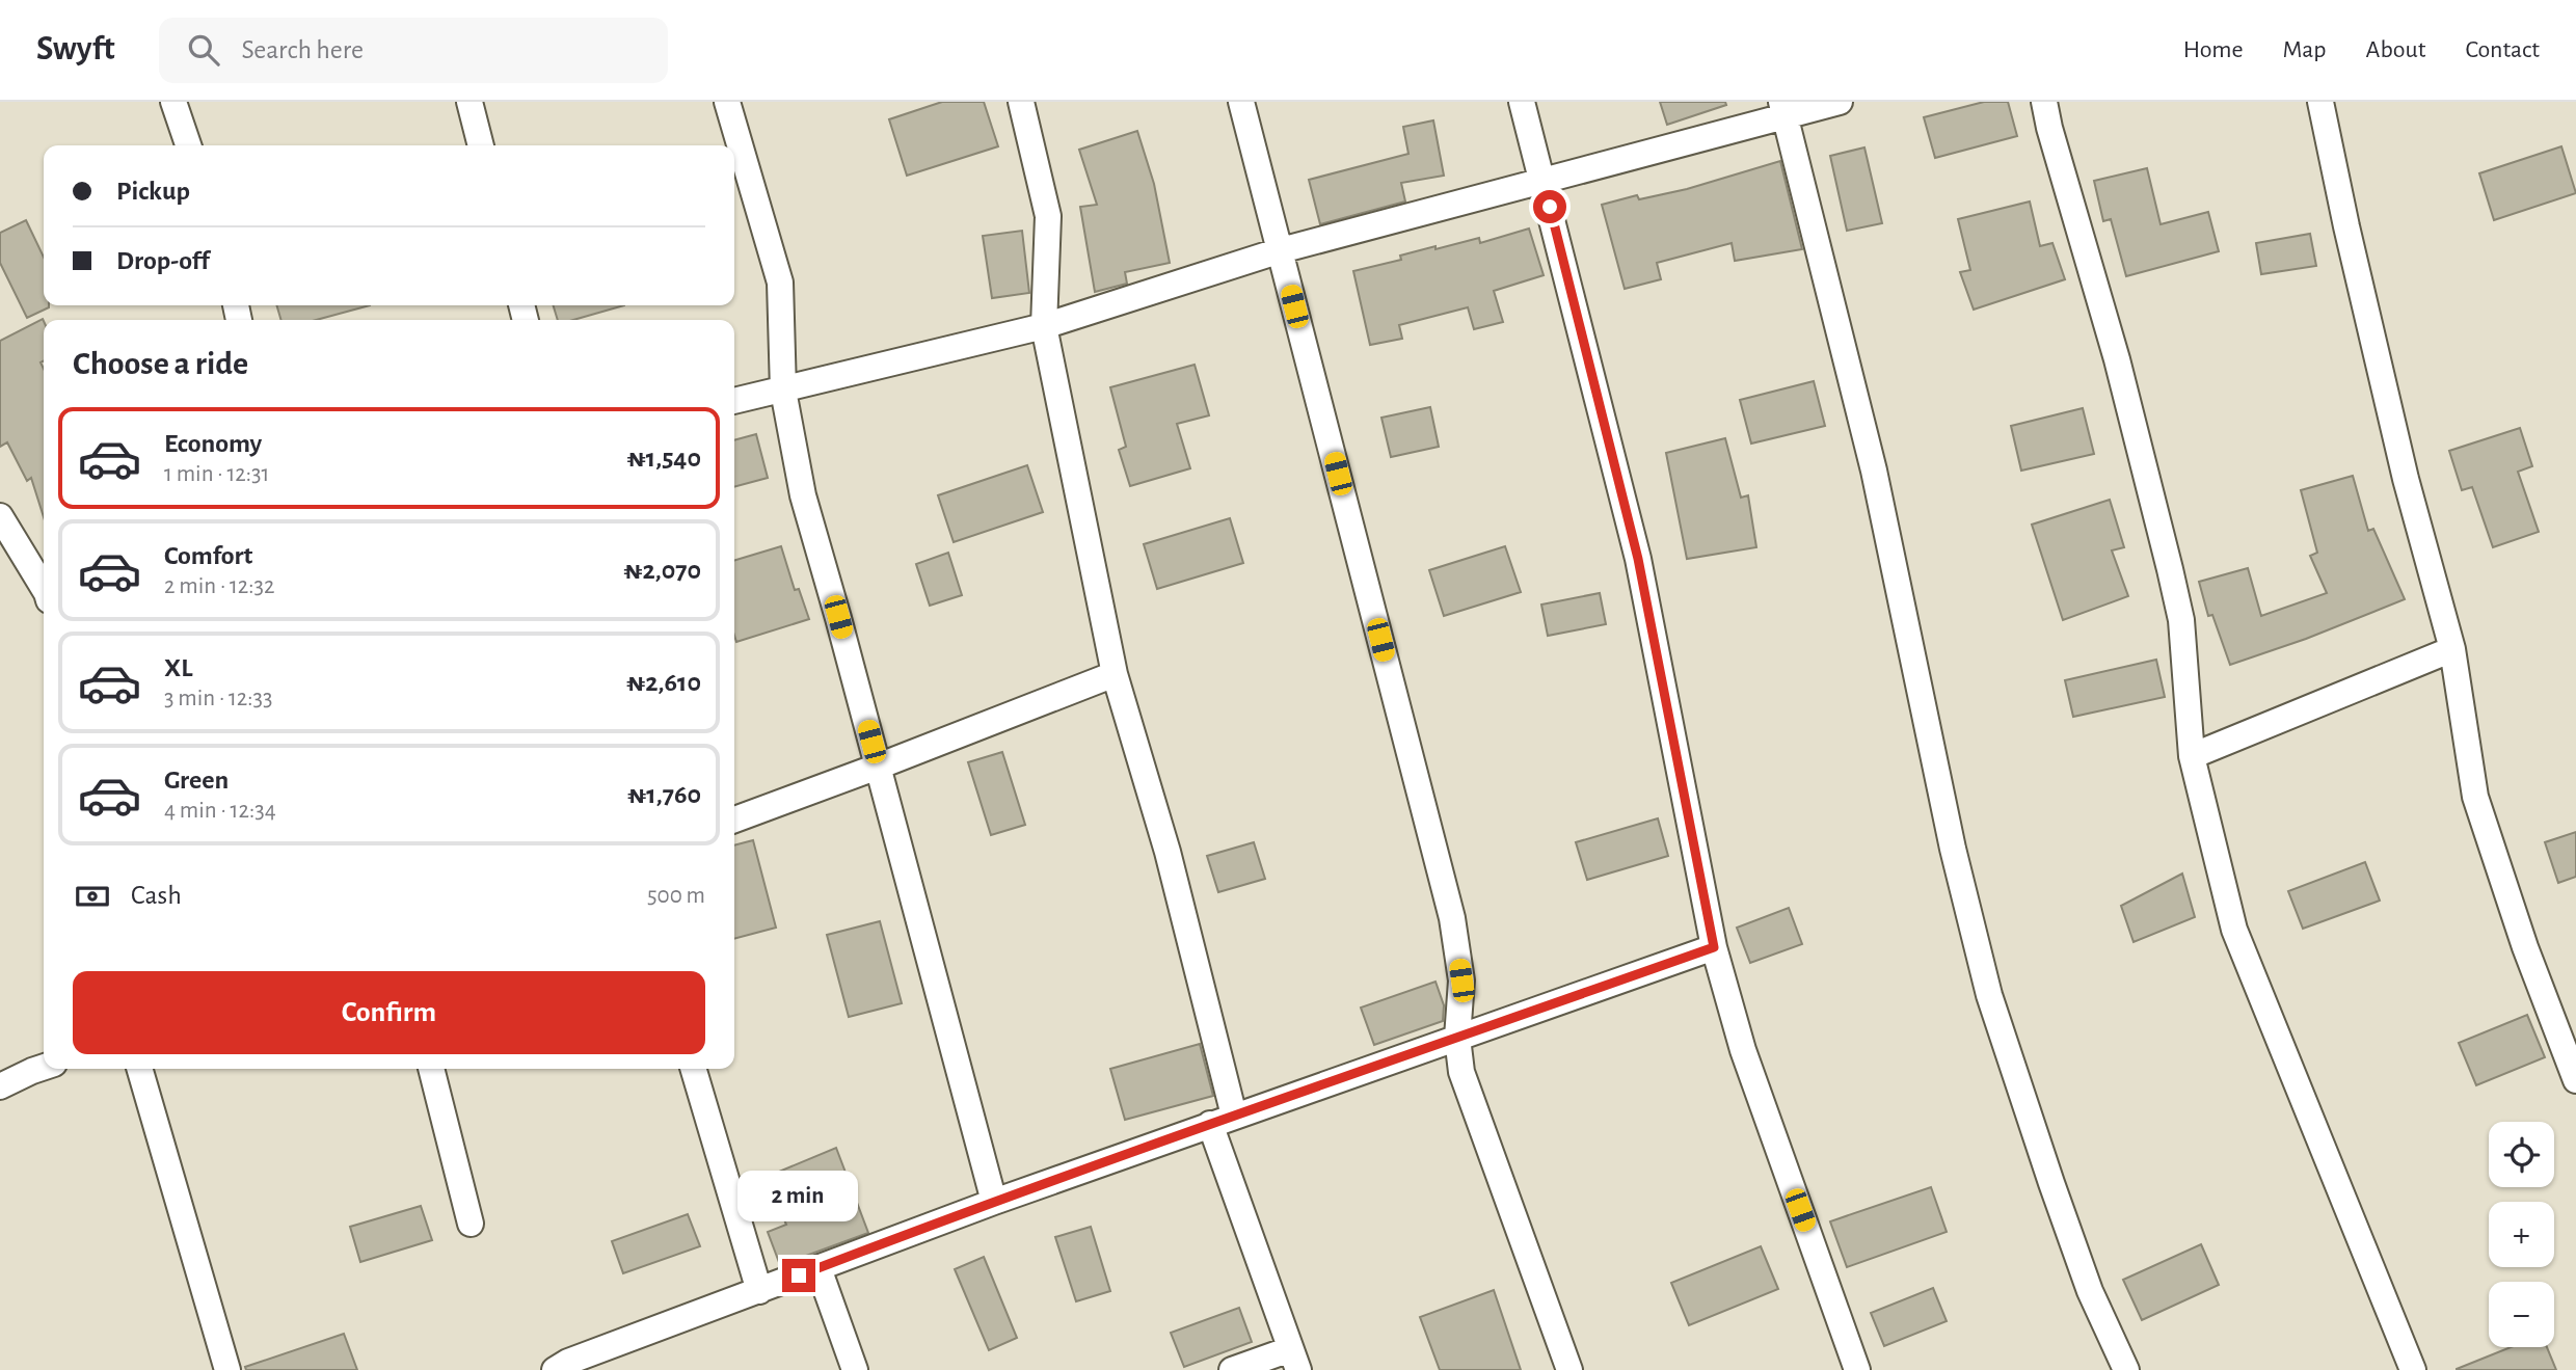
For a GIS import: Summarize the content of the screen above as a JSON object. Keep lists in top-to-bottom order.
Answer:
{
  "page": {
    "header": "Swyft",
    "search": "Search here",
    "nav": [
      "Home",
      "Map",
      "About",
      "Contact"
    ],
    "banner": ["Pickup", "Drop-off"],
    "heading": "Choose a ride",
    "list": [
      {
        "name": "Economy",
        "note": "1 min · 12:31",
        "value": "₦1,540"
      },
      {
        "name": "Comfort",
        "note": "2 min · 12:32",
        "value": "₦2,070"
      },
      {
        "name": "XL",
        "note": "3 min · 12:33",
        "value": "₦2,610"
      },
      {
        "name": "Green",
        "note": "4 min · 12:34",
        "value": "₦1,760"
      }
    ],
    "pay": ["Cash", "500 m"],
    "buttons": "Confirm",
    "map_buttons": ["+", "−"],
    "bubble": "2 min"
  }
}
